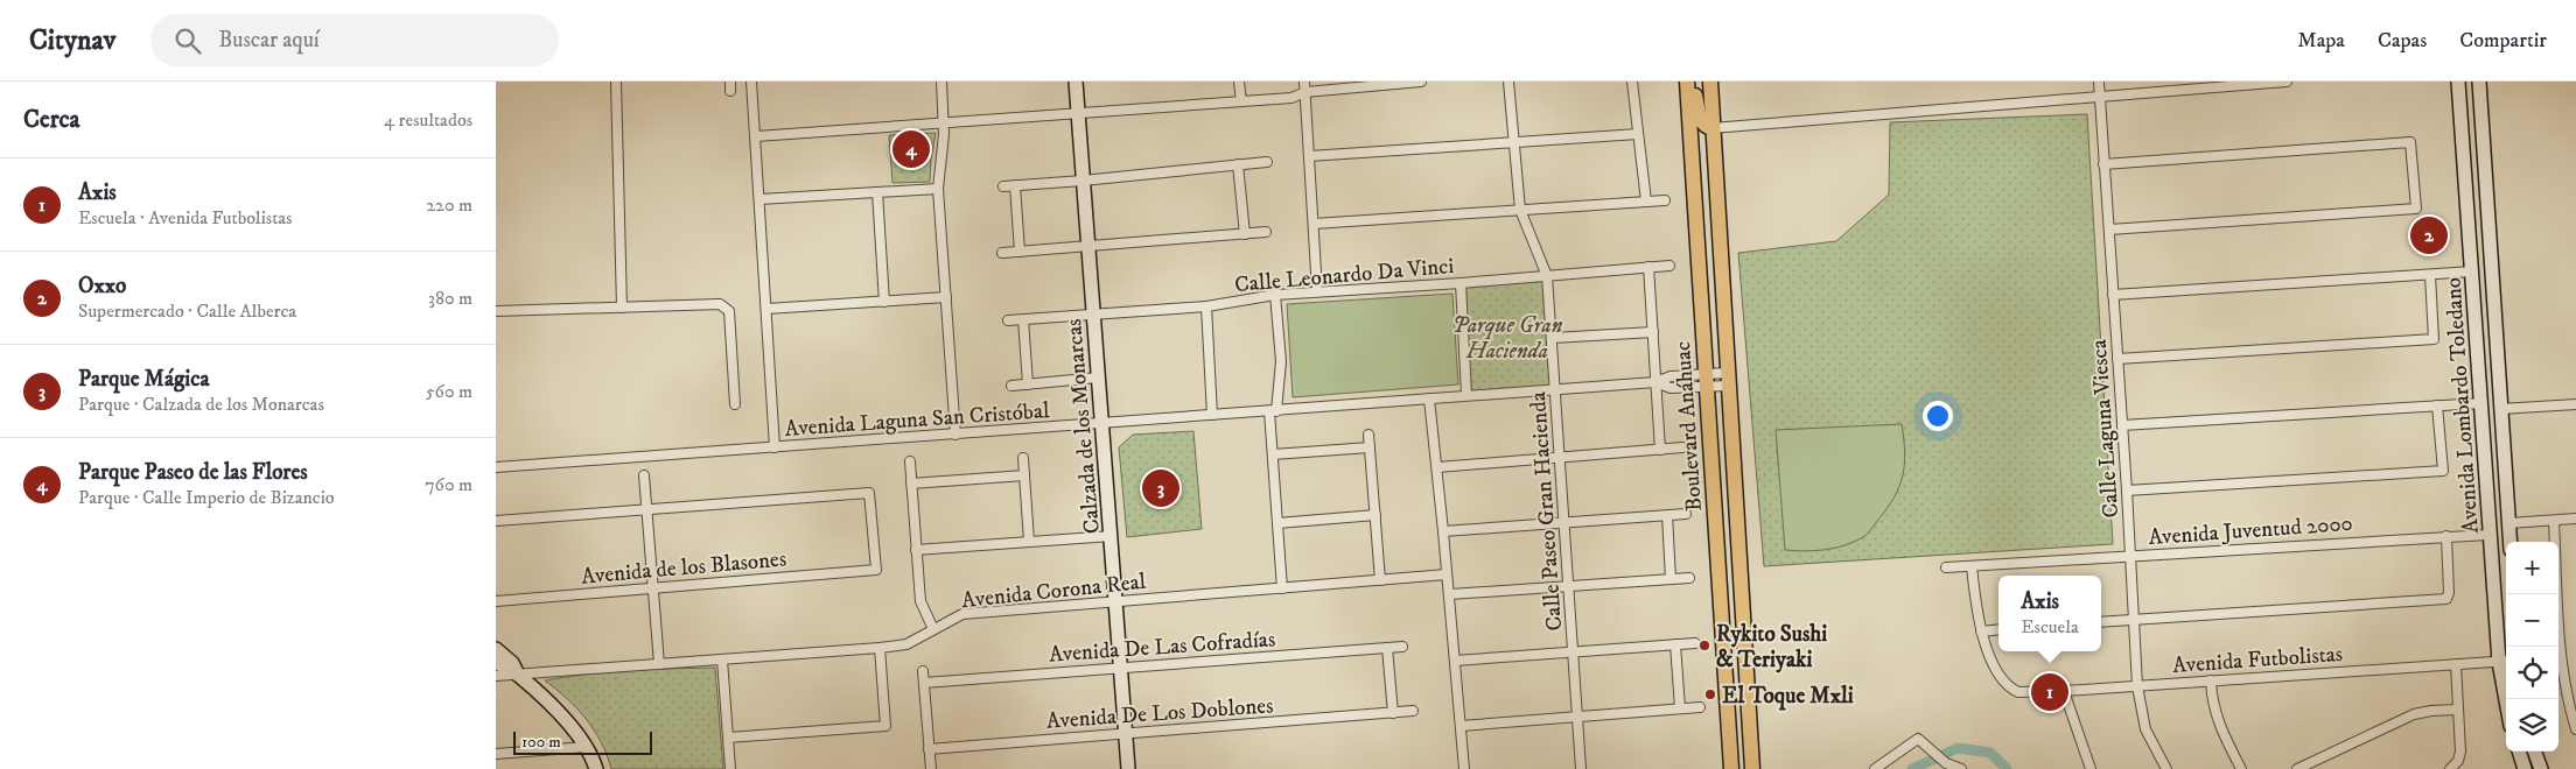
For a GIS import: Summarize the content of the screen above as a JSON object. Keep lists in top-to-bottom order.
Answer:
{
  "streets": {
    "main road": ["Avenida Lombardo Toledano", "Calzada de los Monarcas", "Boulevard Anáhuac"],
    "street": [
      "Calle Leonardo Da Vinci",
      "Avenida Laguna San Cristóbal",
      "Calle Laguna Viesca",
      "Calle Paseo Gran Hacienda",
      "Avenida Juventud 2000",
      "Avenida de los Blasones",
      "Avenida Corona Real",
      "Avenida De Las Cofradías",
      "Avenida Futbolistas",
      "Avenida De Los Doblones"
    ]
  },
  "crossings": [
    ["Calle Leonardo Da Vinci", "Calzada de los Monarcas"],
    ["Calle Leonardo Da Vinci", "Calle Paseo Gran Hacienda"],
    ["Avenida Lombardo Toledano", "Avenida Juventud 2000"],
    ["Avenida Lombardo Toledano", "Avenida Futbolistas"],
    ["Avenida Laguna San Cristóbal", "Calzada de los Monarcas"],
    ["Avenida Laguna San Cristóbal", "Boulevard Anáhuac"],
    ["Avenida Laguna San Cristóbal", "Calle Paseo Gran Hacienda"],
    ["Calzada de los Monarcas", "Avenida Corona Real"],
    ["Calzada de los Monarcas", "Avenida De Las Cofradías"],
    ["Calzada de los Monarcas", "Avenida De Los Doblones"],
    ["Calle Laguna Viesca", "Avenida Juventud 2000"],
    ["Calle Laguna Viesca", "Avenida Futbolistas"]
  ],
  "parks": ["Parque Gran Hacienda"],
  "places": ["Rykito Sushi & Teriyaki", "El Toque Mxli"],
  "scale_bar": "100 m",
  "page": {
    "header": "Citynav",
    "search": "Buscar aquí",
    "nav": ["Mapa", "Capas", "Compartir"],
    "heading": ["Cerca", "4 resultados"],
    "pins": [
      "4",
      "2",
      "3",
      "1"
    ],
    "list": [
      {
        "mark": "1",
        "name": "Axis",
        "note": "Escuela · Avenida Futbolistas",
        "value": "220 m"
      },
      {
        "mark": "2",
        "name": "Oxxo",
        "note": "Supermercado · Calle Alberca",
        "value": "380 m"
      },
      {
        "mark": "3",
        "name": "Parque Mágica",
        "note": "Parque · Calzada de los Monarcas",
        "value": "560 m"
      },
      {
        "mark": "4",
        "name": "Parque Paseo de las Flores",
        "note": "Parque · Calle Imperio de Bizancio",
        "value": "760 m"
      }
    ],
    "map_buttons": ["+", "−"],
    "popup": ["Axis", "Escuela"],
    "scale": "100 m"
  }
}
